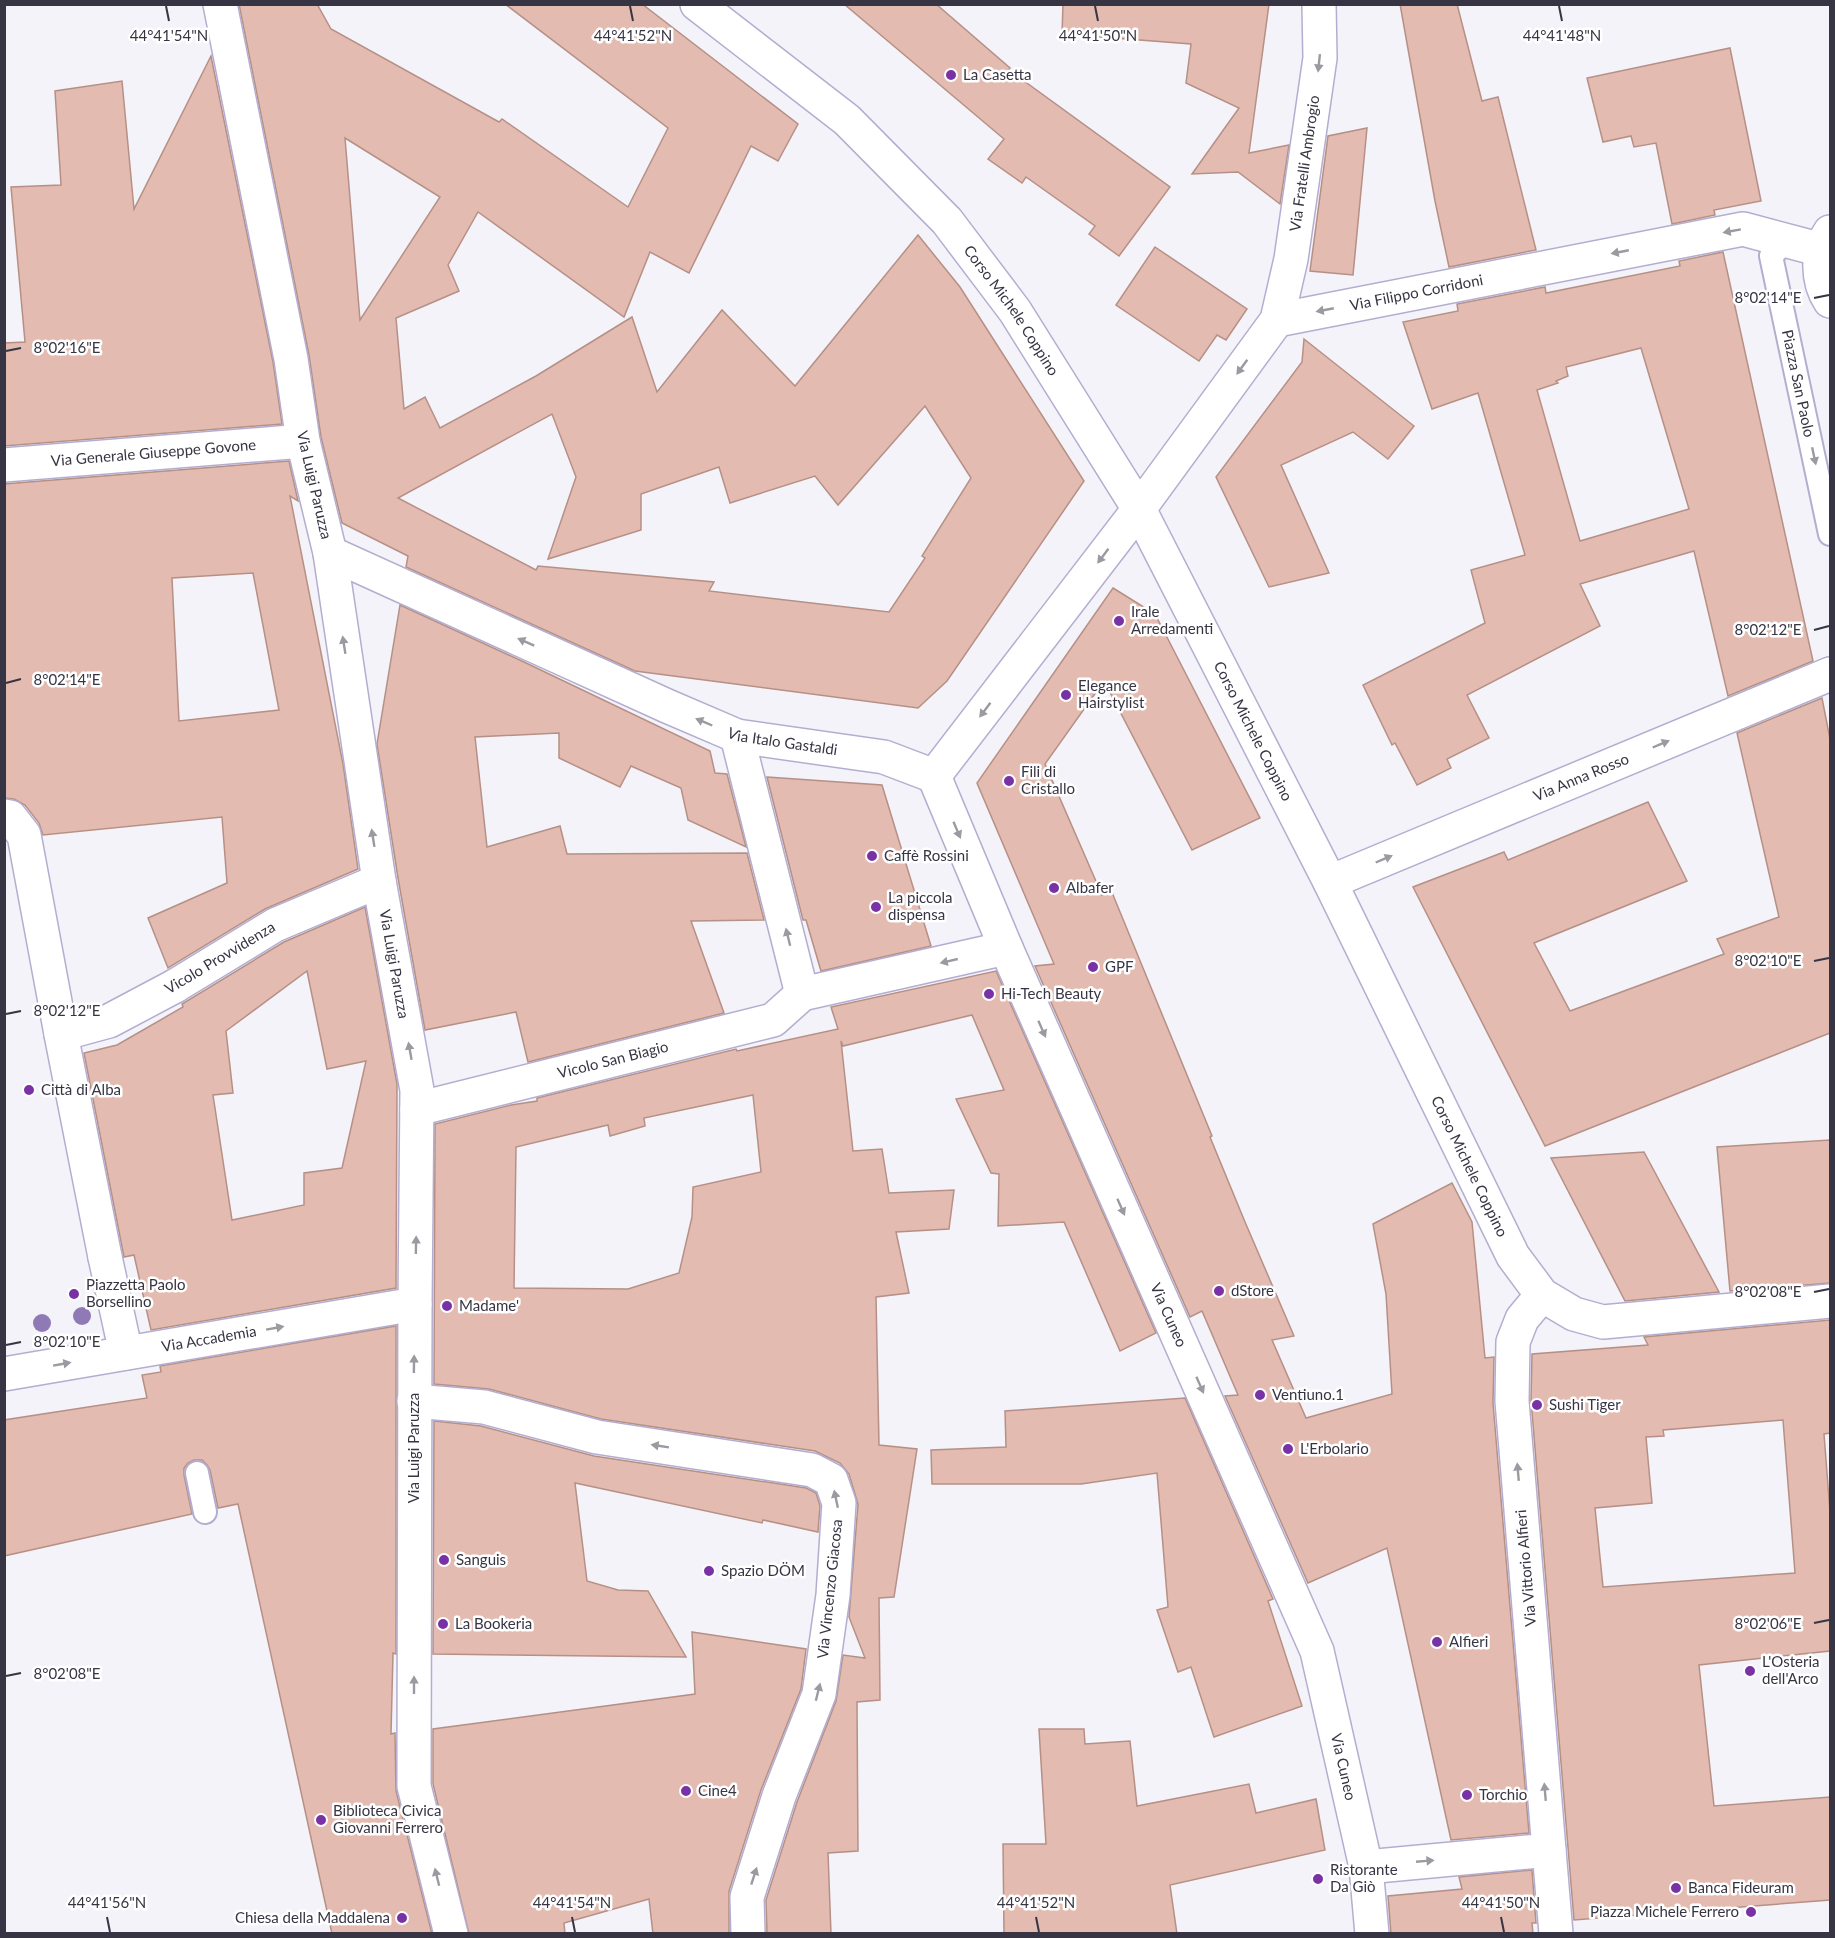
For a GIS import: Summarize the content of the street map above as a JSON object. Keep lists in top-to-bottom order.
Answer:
{
  "streets": {
    "street": [
      "Via Fratelli Ambrogio",
      "Via Filippo Corridoni",
      "Corso Michele Coppino",
      "Via Generale Giuseppe Govone",
      "Via Luigi Paruzza",
      "Via Italo Gastaldi",
      "Via Anna Rosso",
      "Vicolo Provvidenza",
      "Vicolo San Biagio",
      "Via Cuneo",
      "Via Accademia",
      "Via Vittorio Alfieri",
      "Via Vincenzo Giacosa"
    ],
    "lane": ["Piazza San Paolo"]
  },
  "crossings": [
    ["Via Fratelli Ambrogio", "Via Filippo Corridoni"],
    ["Via Filippo Corridoni", "Piazza San Paolo"],
    ["Corso Michele Coppino", "Via Anna Rosso"],
    ["Corso Michele Coppino", "Via Vittorio Alfieri"],
    ["Via Generale Giuseppe Govone", "Via Luigi Paruzza"],
    ["Via Luigi Paruzza", "Via Italo Gastaldi"],
    ["Via Luigi Paruzza", "Vicolo Provvidenza"],
    ["Via Luigi Paruzza", "Vicolo San Biagio"],
    ["Via Luigi Paruzza", "Via Accademia"],
    ["Via Luigi Paruzza", "Via Vincenzo Giacosa"],
    ["Via Italo Gastaldi", "Via Cuneo"],
    ["Vicolo San Biagio", "Via Cuneo"]
  ],
  "one_way": [
    "Via Fratelli Ambrogio",
    "Via Filippo Corridoni",
    "Piazza San Paolo",
    "Via Luigi Paruzza",
    "Via Italo Gastaldi",
    "Via Anna Rosso",
    "Via Cuneo",
    "Via Accademia",
    "Via Vittorio Alfieri"
  ],
  "places": [
    "La Casetta",
    "Irale Arredamenti",
    "Elegance Hairstylist",
    "Fili di Cristallo",
    "Caffè Rossini",
    "Albafer",
    "La piccola dispensa",
    "GPF",
    "Hi-Tech Beauty",
    "Città di Alba",
    "dStore",
    "Piazzetta Paolo Borsellino",
    "Madame'",
    "Ventiuno.1",
    "Sushi Tiger",
    "L'Erbolario",
    "Sanguis",
    "Spazio DÖM",
    "La Bookeria",
    "Alfieri",
    "L'Osteria dell'Arco",
    "Cine4",
    "Torchio",
    "Biblioteca Civica Giovanni Ferrero",
    "Ristorante Da Giò",
    "Banca Fideuram",
    "Piazza Michele Ferrero",
    "Chiesa della Maddalena"
  ],
  "coordinates": [
    "44°41'54\"N",
    "44°41'52\"N",
    "44°41'50\"N",
    "44°41'48\"N",
    "8°02'14\"E",
    "8°02'16\"E",
    "8°02'12\"E",
    "8°02'10\"E",
    "8°02'08\"E",
    "8°02'06\"E",
    "44°41'56\"N"
  ]
}
